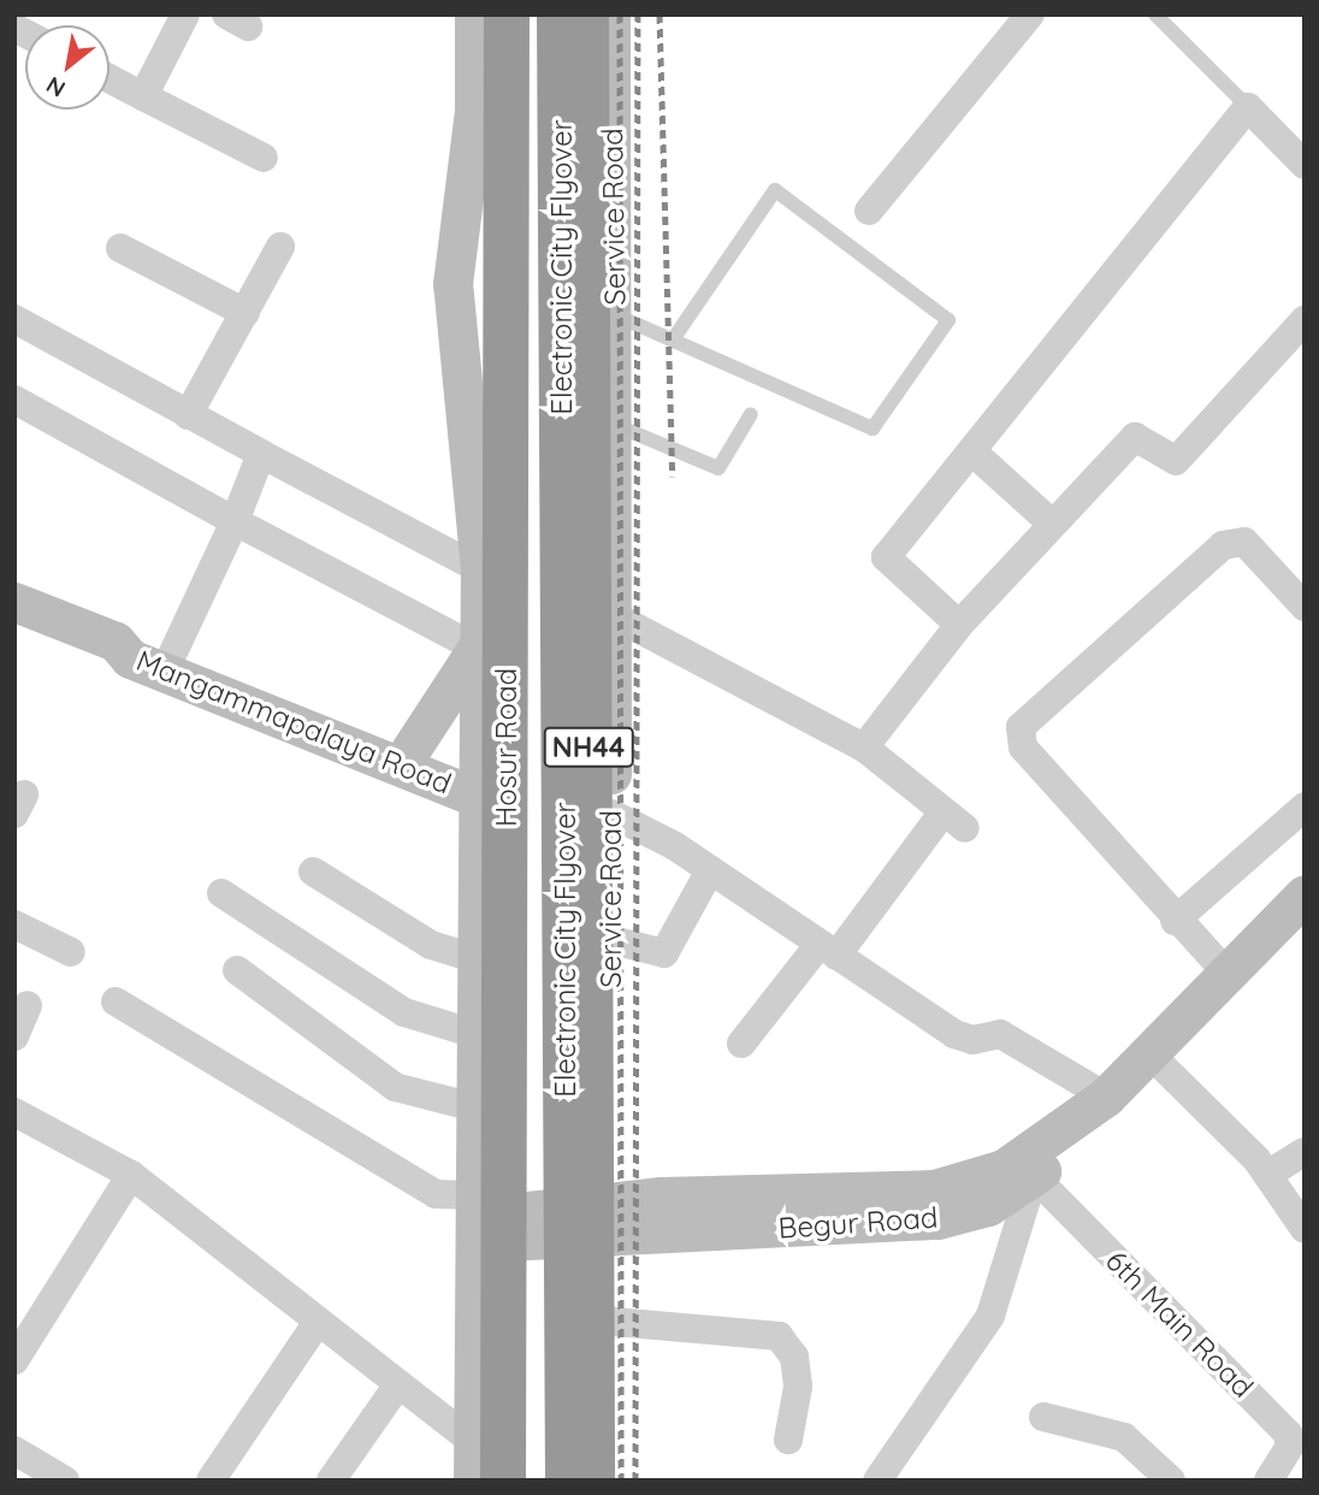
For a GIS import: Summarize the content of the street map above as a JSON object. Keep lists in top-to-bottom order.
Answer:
{
  "streets": {
    "highway": ["Electronic City Flyover", "Hosur Road", "NH44"],
    "street": [
      "Service Road",
      "Mangammapalaya Road",
      "Begur Road",
      "6th Main Road"
    ]
  },
  "crossings": [
    ["Service Road", "NH44"],
    ["Service Road", "Begur Road"],
    ["NH44", "Begur Road"],
    ["Begur Road", "6th Main Road"]
  ],
  "north": "bottom left"
}
